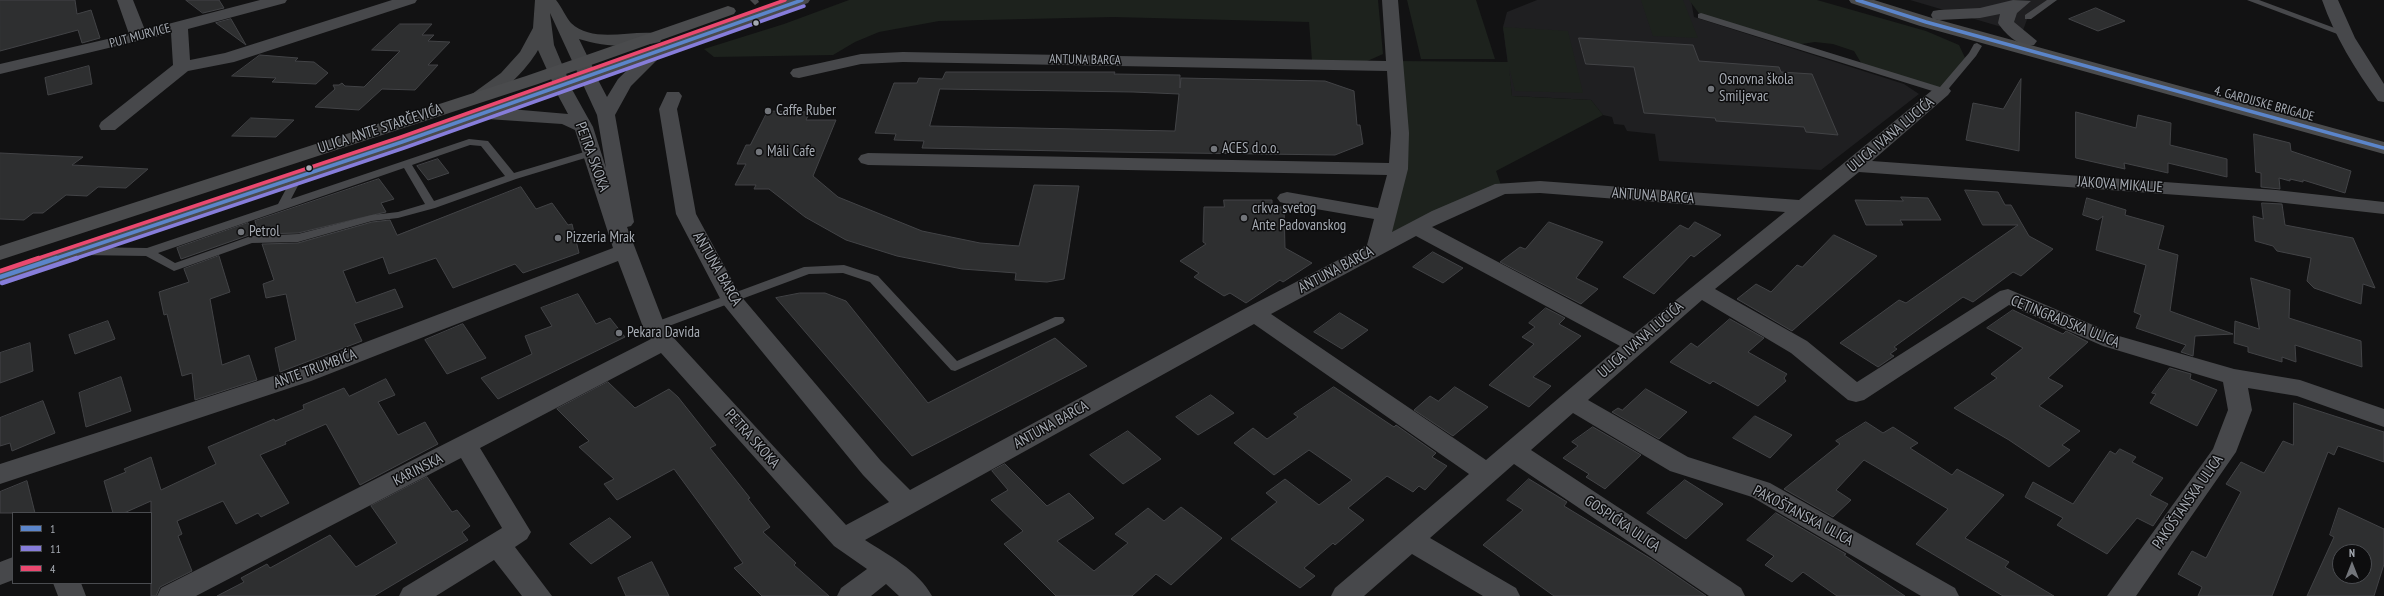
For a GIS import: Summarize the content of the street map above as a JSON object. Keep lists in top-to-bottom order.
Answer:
{
  "streets": {
    "main road": ["4. GARDIJSKE BRIGADE", "ULICA ANTE STARČEVIĆA"],
    "street": [
      "PUT MURVICE",
      "ANTUNA BARCA",
      "ULICA IVANA LUCIĆA",
      "PETRA SKOKA",
      "JAKOVA MIKALJE",
      "CETINGRADSKA ULICA",
      "ANTE TRUMBIĆA",
      "KARINSKA",
      "PAKOŠTANSKA ULICA",
      "GOSPIĆKA ULICA"
    ]
  },
  "crossings": [
    ["ANTUNA BARCA", "ULICA IVANA LUCIĆA"],
    ["ANTUNA BARCA", "PETRA SKOKA"],
    ["ULICA ANTE STARČEVIĆA", "PETRA SKOKA"],
    ["ULICA IVANA LUCIĆA", "JAKOVA MIKALJE"],
    ["ULICA IVANA LUCIĆA", "CETINGRADSKA ULICA"],
    ["ULICA IVANA LUCIĆA", "PAKOŠTANSKA ULICA"],
    ["ULICA IVANA LUCIĆA", "GOSPIĆKA ULICA"],
    ["PETRA SKOKA", "ANTE TRUMBIĆA"],
    ["PETRA SKOKA", "KARINSKA"],
    ["CETINGRADSKA ULICA", "PAKOŠTANSKA ULICA"]
  ],
  "places": [
    "Osnovna škola Smiljevac",
    "Caffe Ruber",
    "ACES d.o.o.",
    "Máli Cafe",
    "crkva svetog Ante Padovanskog",
    "Petrol",
    "Pizzeria Mrak",
    "Pekara Davida"
  ],
  "lines": ["transit line 1", "transit line 4", "transit line 11"],
  "legend": ["1", "11", "4"],
  "north": "top"
}
